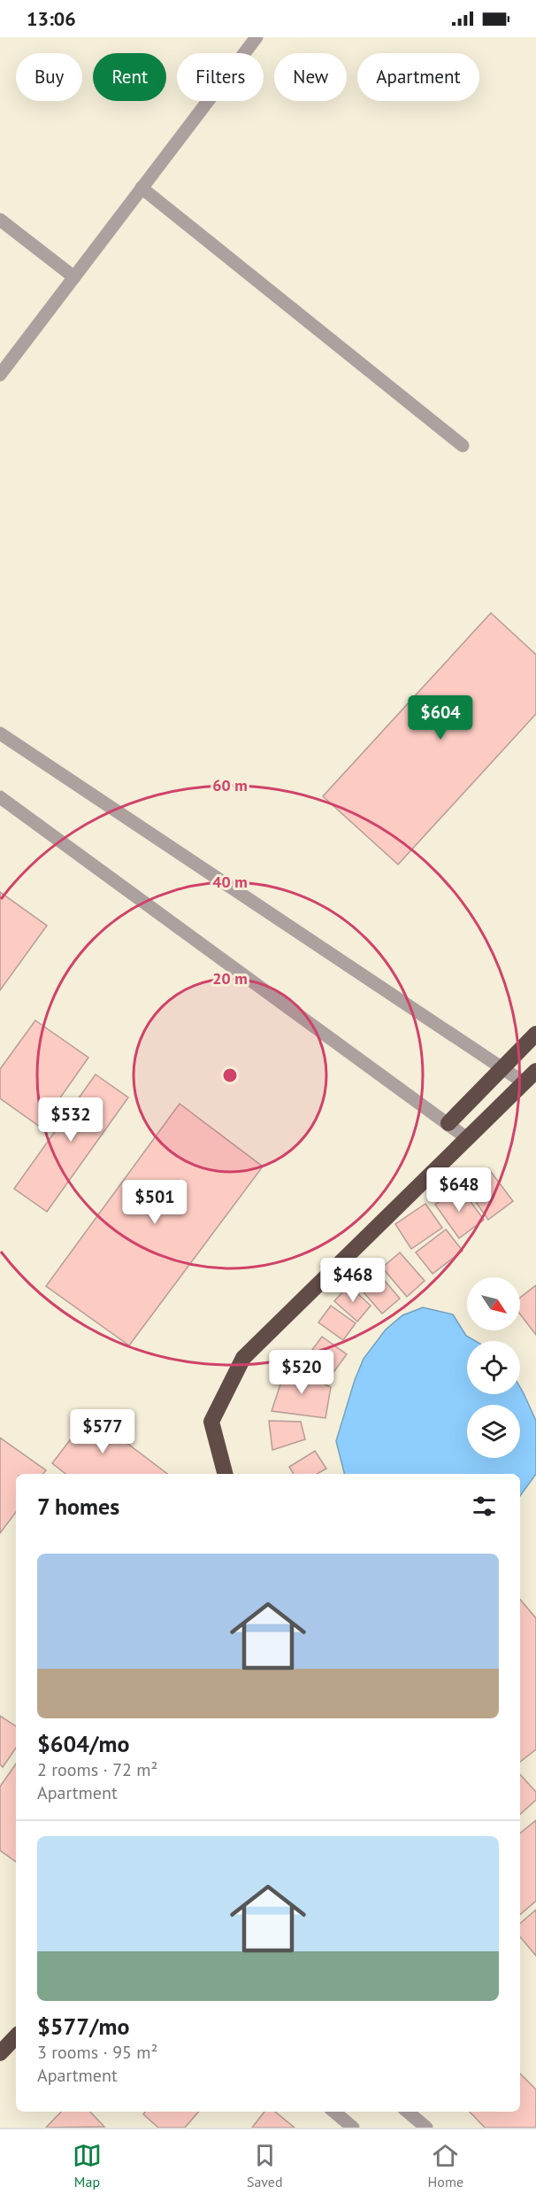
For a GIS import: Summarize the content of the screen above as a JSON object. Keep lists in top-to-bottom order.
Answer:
{
  "north": "bottom right",
  "page": {
    "status": "13:06",
    "chip": [
      "Buy",
      "Rent",
      "Filters",
      "New",
      "Apartment"
    ],
    "price": [
      "$604",
      "$532",
      "$648",
      "$501",
      "$468",
      "$520",
      "$577"
    ],
    "heading": "7 homes",
    "list": [
      {
        "name": "$604/mo",
        "note": "2 rooms · 72 m² · Apartment"
      },
      {
        "name": "$577/mo",
        "note": "3 rooms · 95 m² · Apartment"
      }
    ],
    "tabs": ["Map", "Saved", "Home"]
  },
  "rings": ["60 m", "40 m", "20 m"]
}
